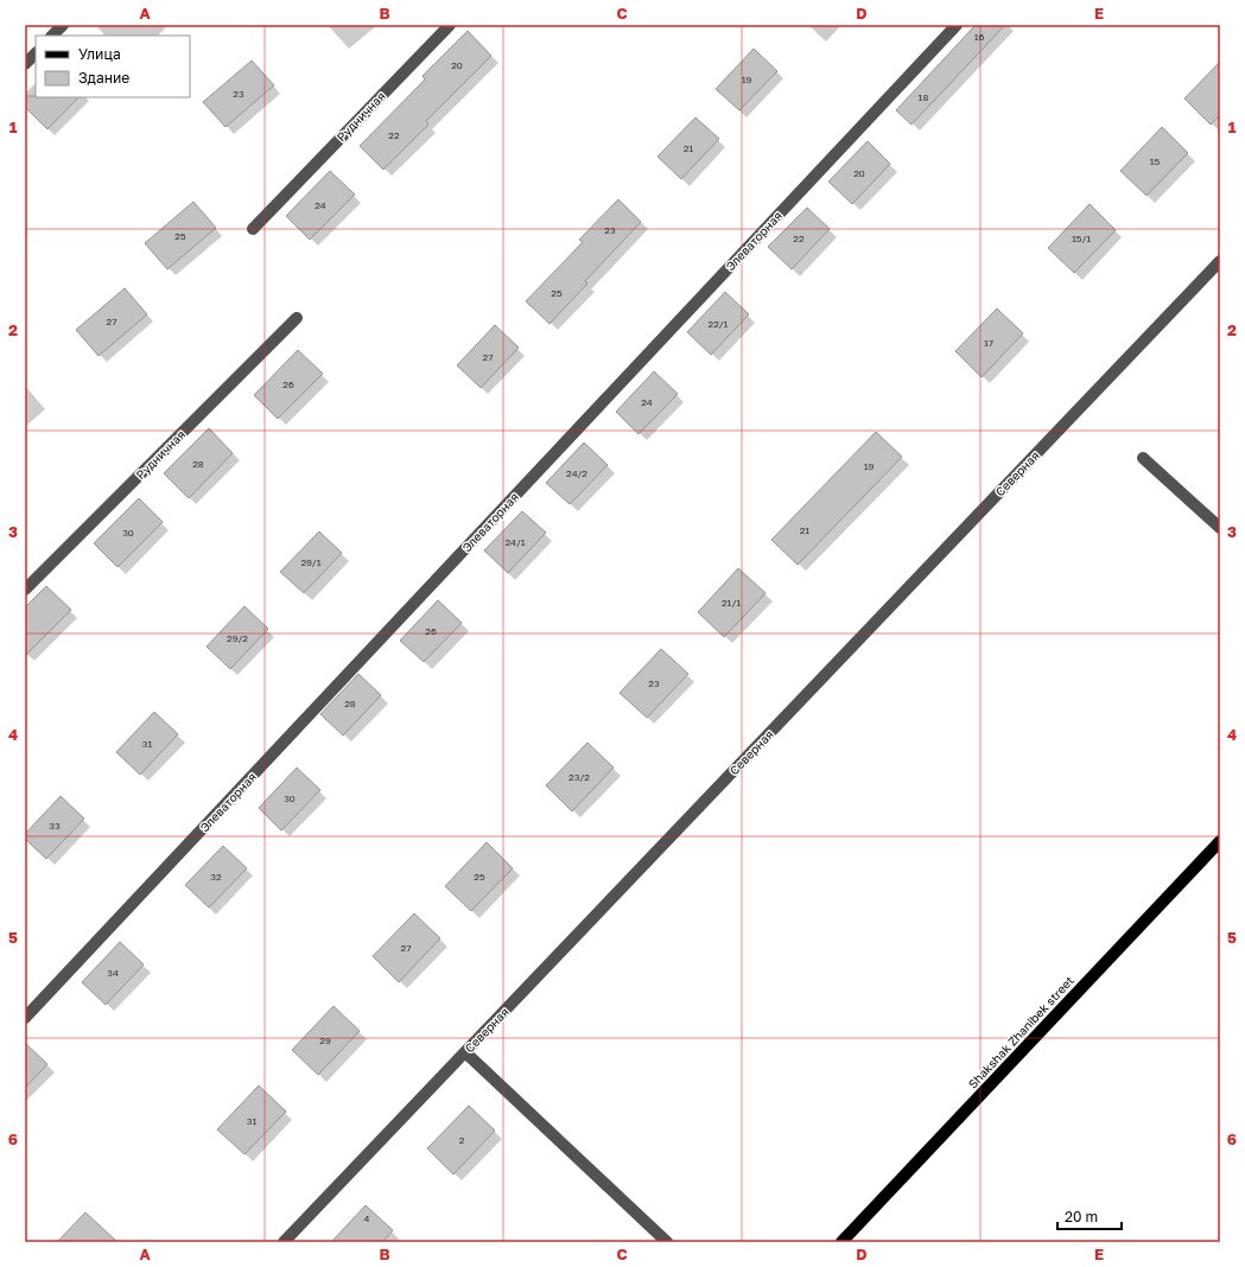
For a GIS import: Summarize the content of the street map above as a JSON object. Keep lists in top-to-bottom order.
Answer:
{
  "streets": {
    "main road": ["Shakshak Zhanibek street"],
    "street": ["Рудничная", "Элеваторная", "Северная"]
  },
  "house_numbers": [
    "16",
    "20",
    "19",
    "23",
    "18",
    "22",
    "21",
    "15",
    "20",
    "24",
    "23",
    "25",
    "22",
    "15/1",
    "25",
    "27",
    "22/1",
    "17",
    "27",
    "26",
    "24",
    "28",
    "19",
    "24/2",
    "21",
    "30",
    "24/1",
    "29/1",
    "21/1",
    "26",
    "29/2",
    "23",
    "28",
    "31",
    "23/2",
    "30",
    "33",
    "32",
    "25",
    "27",
    "34",
    "29",
    "31",
    "2",
    "4"
  ],
  "legend": ["Улица", "Здание"],
  "scale_bar": "20 m",
  "grid": {
    "columns": [
      "A",
      "B",
      "C",
      "D",
      "E"
    ],
    "rows": [
      "1",
      "2",
      "3",
      "4",
      "5",
      "6"
    ]
  }
}
